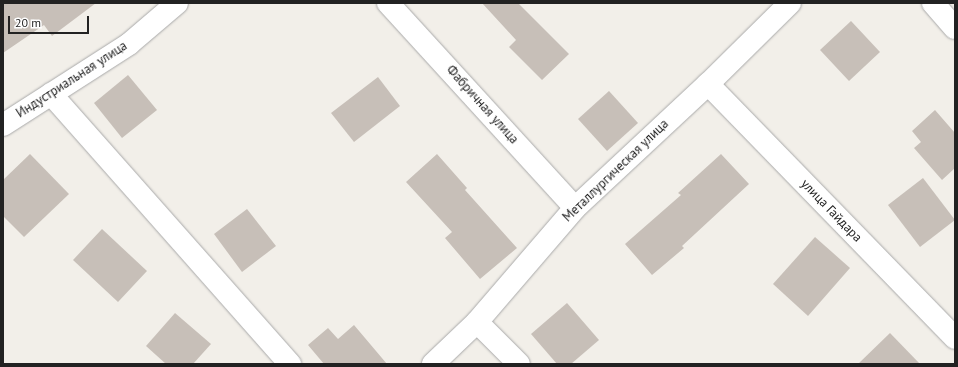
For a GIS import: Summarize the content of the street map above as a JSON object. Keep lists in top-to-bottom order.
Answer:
{
  "streets": {
    "street": [
      "Индустриальная улица",
      "Фабричная улица",
      "Металлургическая улица",
      "улица Гайдара"
    ]
  },
  "crossings": [
    ["Фабричная улица", "Металлургическая улица"],
    ["Металлургическая улица", "улица Гайдара"]
  ],
  "scale_bar": "20 m"
}
